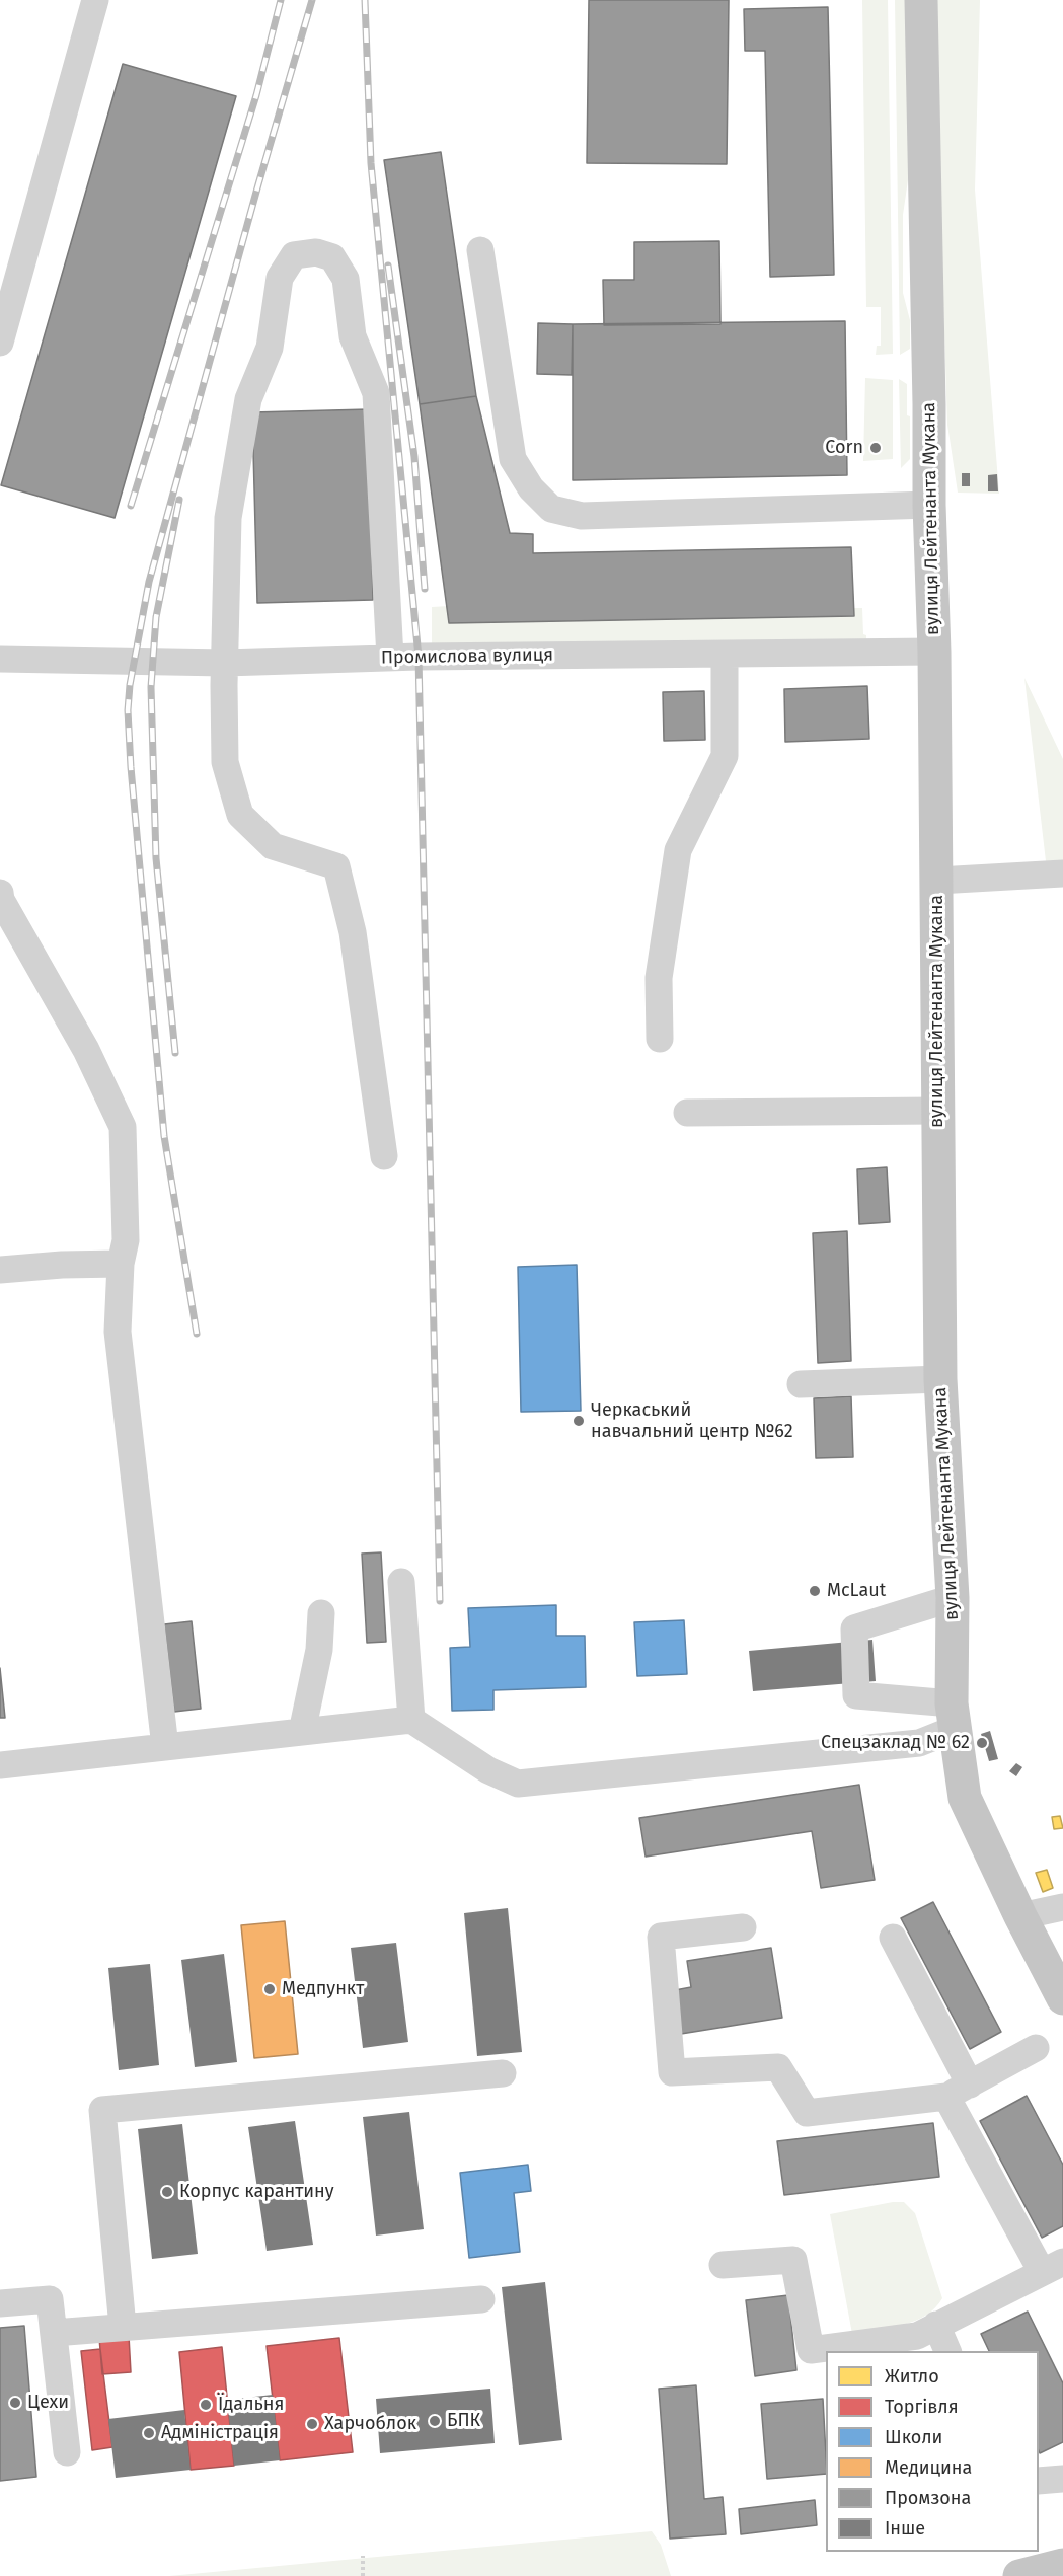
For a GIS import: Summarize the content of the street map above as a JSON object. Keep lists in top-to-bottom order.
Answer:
{
  "streets": {
    "main road": ["вулиця Лейтенанта Мукана"],
    "street": ["Промислова вулиця"]
  },
  "crossings": [
    ["вулиця Лейтенанта Мукана", "Промислова вулиця"]
  ],
  "places": [
    "Corn",
    "Черкаський навчальний центр №62",
    "McLaut",
    "Спецзаклад № 62",
    "Медпункт",
    "Корпус карантину",
    "Цехи",
    "Їдальня",
    "БПК",
    "Харчоблок",
    "Адміністрація"
  ],
  "legend": [
    "Житло",
    "Торгівля",
    "Школи",
    "Медицина",
    "Промзона",
    "Інше"
  ]
}
